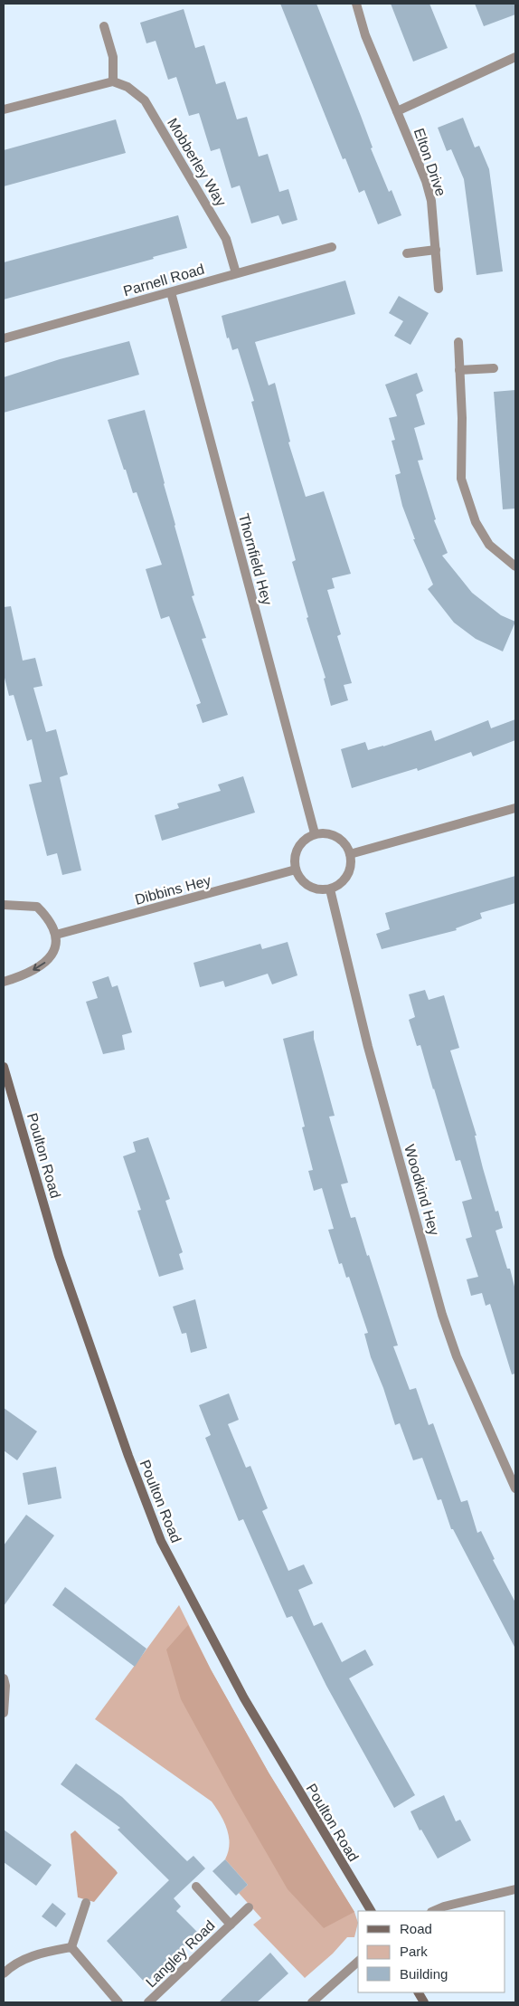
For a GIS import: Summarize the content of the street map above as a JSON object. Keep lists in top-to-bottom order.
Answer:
{
  "streets": {
    "street": [
      "Mobberley Way",
      "Elton Drive",
      "Parnell Road",
      "Thornfield Hey",
      "Dibbins Hey",
      "Poulton Road",
      "Woodkind Hey",
      "Langley Road"
    ]
  },
  "crossings": [
    ["Mobberley Way", "Parnell Road"],
    ["Parnell Road", "Thornfield Hey"],
    ["Thornfield Hey", "Dibbins Hey"],
    ["Thornfield Hey", "Woodkind Hey"],
    ["Dibbins Hey", "Woodkind Hey"]
  ],
  "legend": ["Road", "Park", "Building"]
}
